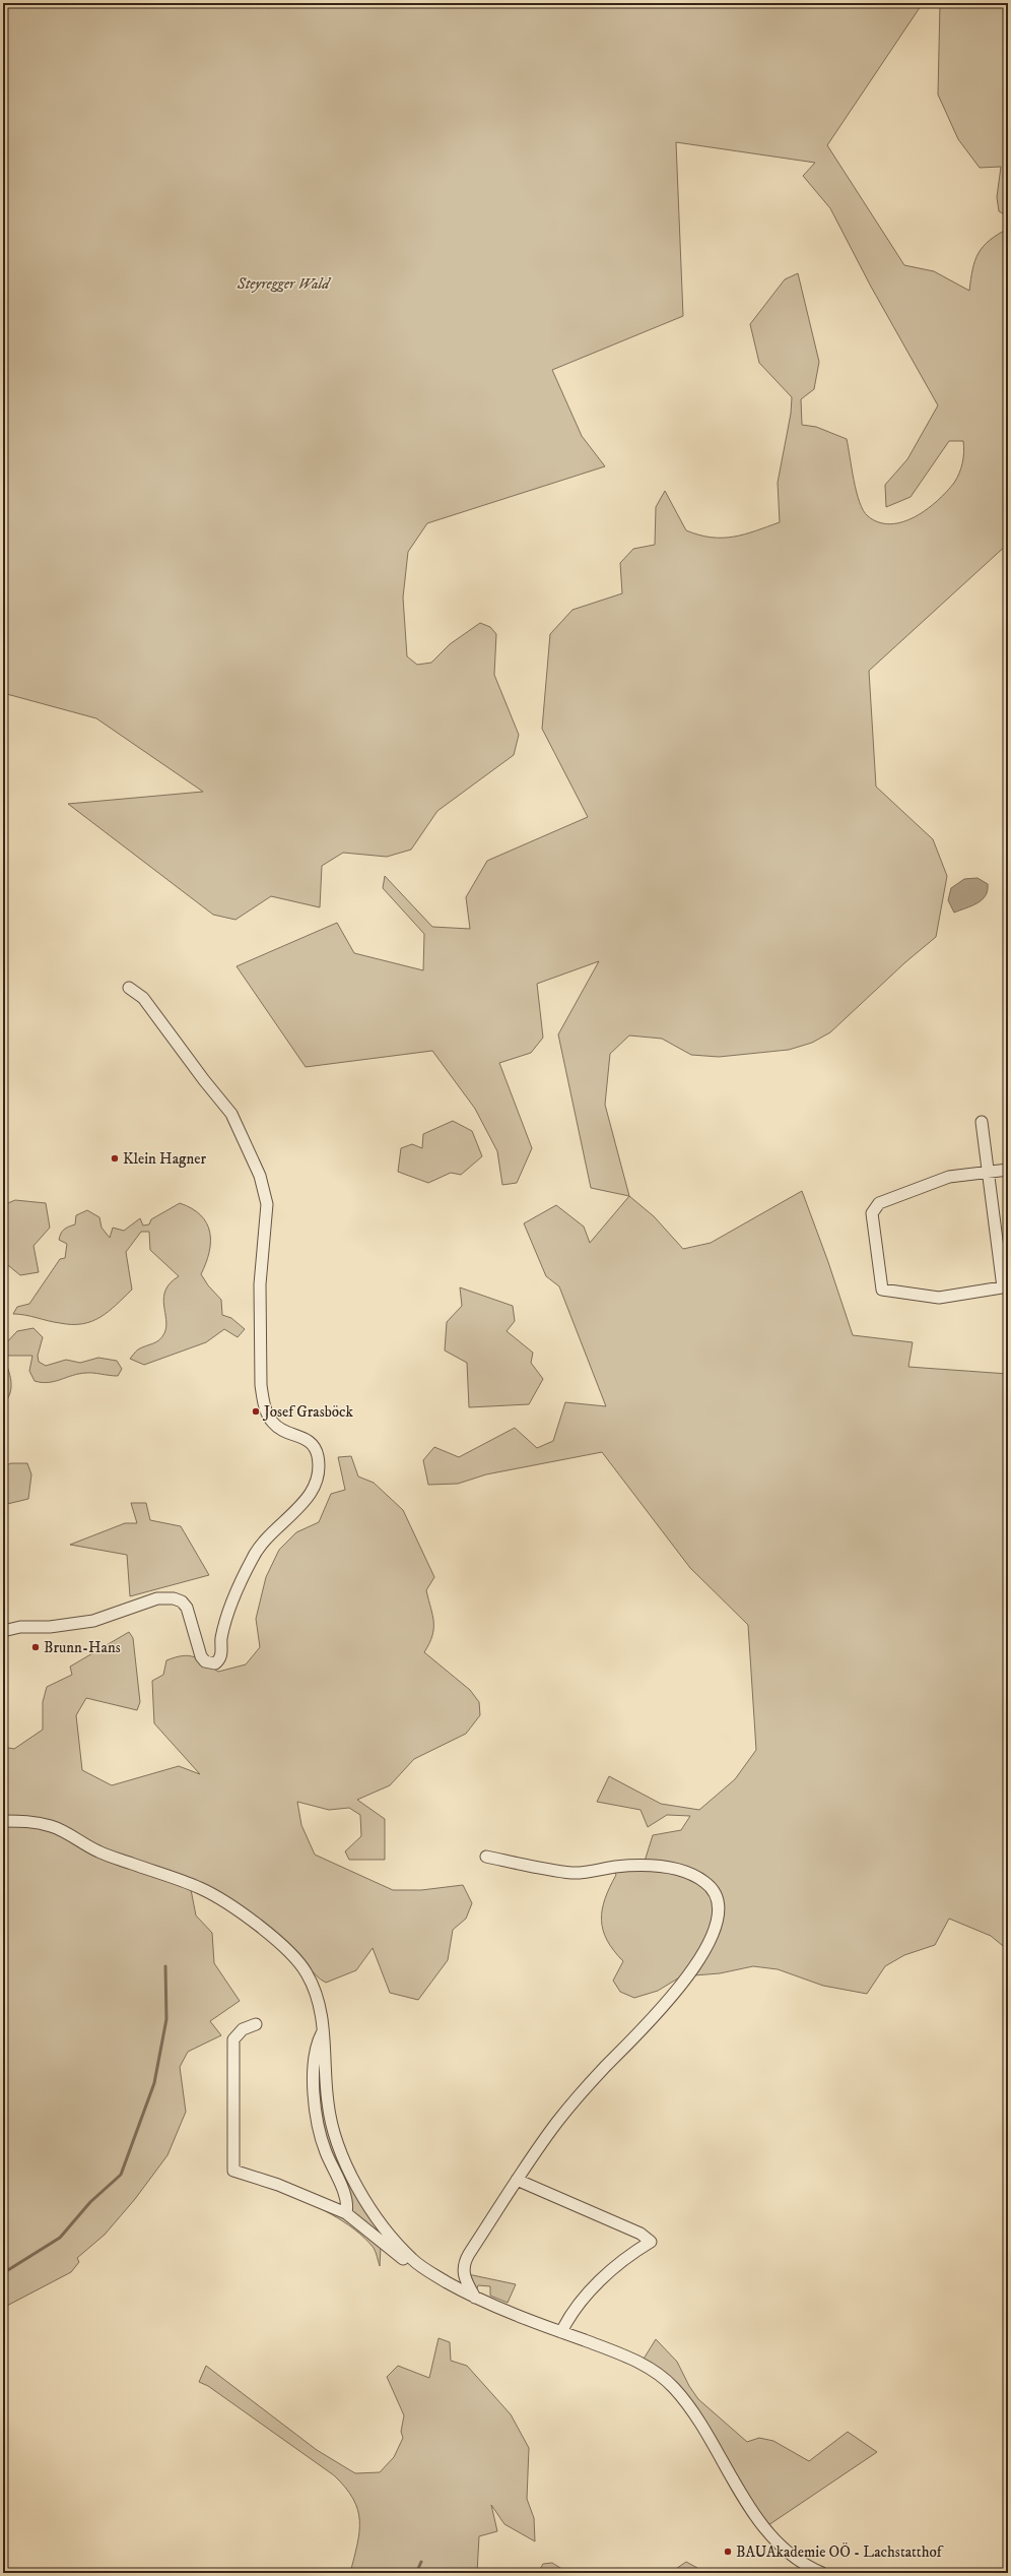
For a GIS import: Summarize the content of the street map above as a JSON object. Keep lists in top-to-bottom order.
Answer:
{
  "parks": ["Steyregger Wald"],
  "places": [
    "Klein Hagner",
    "Josef Grasböck",
    "Brunn-Hans",
    "BAUAkademie OÖ - Lachstatthof"
  ]
}
